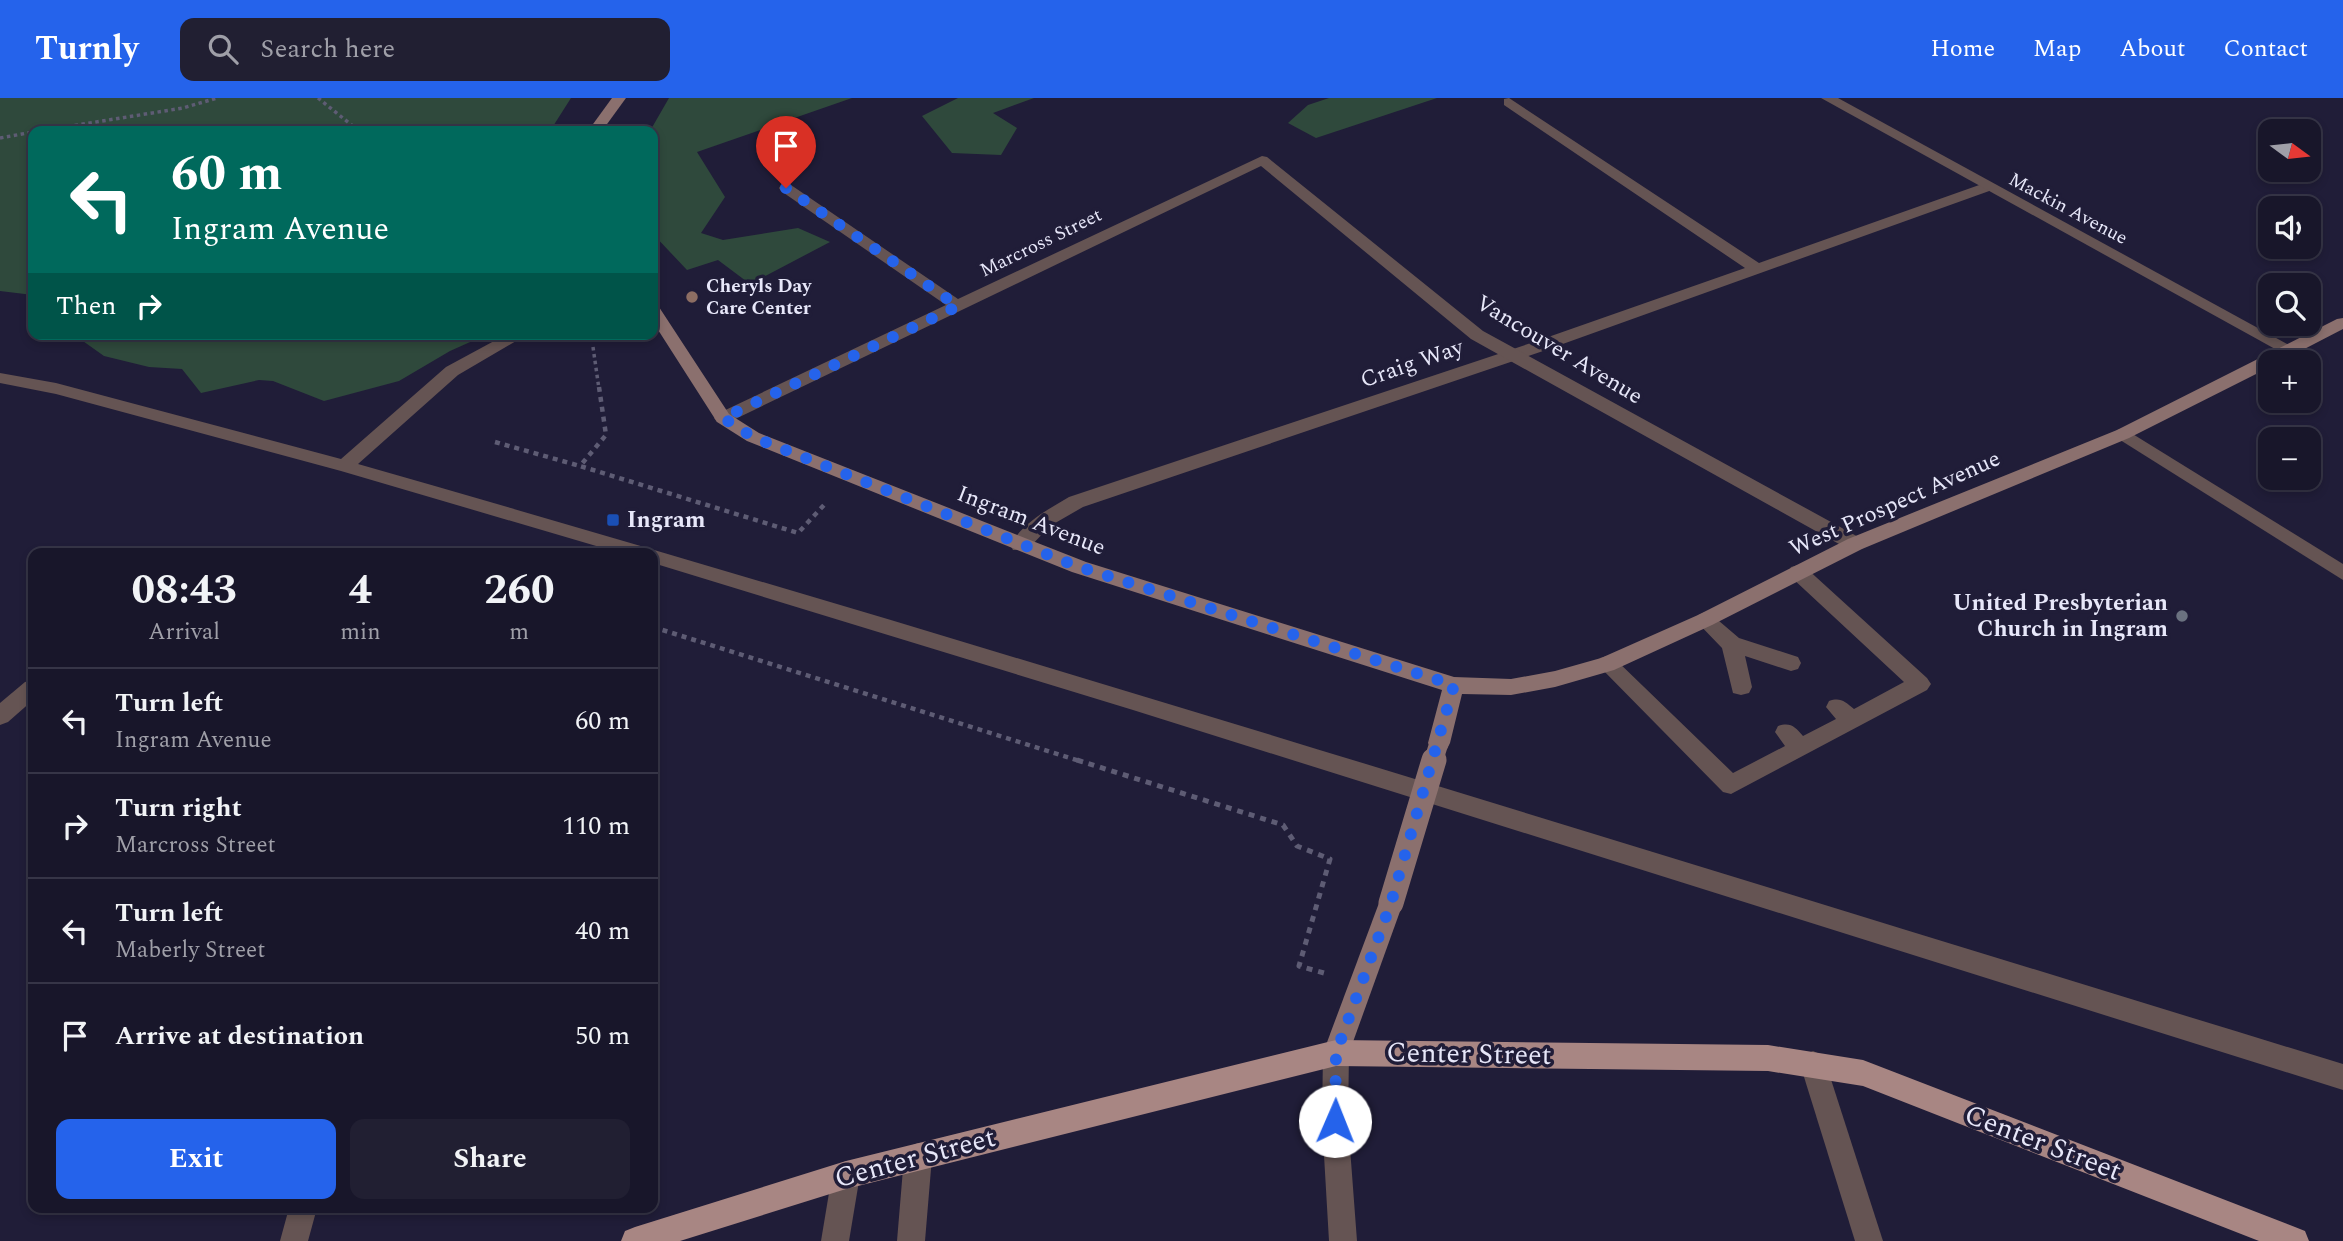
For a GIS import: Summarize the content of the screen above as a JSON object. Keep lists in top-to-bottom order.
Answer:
{
  "streets": {
    "main road": ["Center Street"],
    "street": [
      "Mackin Avenue",
      "Marcross Street",
      "Vancouver Avenue",
      "Craig Way",
      "West Prospect Avenue",
      "Ingram Avenue"
    ]
  },
  "crossings": [
    ["Mackin Avenue", "Craig Way"],
    ["Marcross Street", "Vancouver Avenue"],
    ["Marcross Street", "Ingram Avenue"],
    ["Vancouver Avenue", "Craig Way"],
    ["Vancouver Avenue", "West Prospect Avenue"],
    ["Craig Way", "Ingram Avenue"],
    ["West Prospect Avenue", "Ingram Avenue"]
  ],
  "places": {
    "other": ["Cheryls Day Care Center", "United Presbyterian Church in Ingram"],
    "transit": ["Ingram"]
  },
  "north": "right",
  "page": {
    "header": "Turnly",
    "search": "Search here",
    "nav": [
      "Home",
      "Map",
      "About",
      "Contact"
    ],
    "map_buttons": ["+", "−"],
    "turn": ["60 m", "Ingram Avenue"],
    "then": "Then",
    "eta": [
      "08:43",
      "Arrival",
      "4",
      "min",
      "260",
      "m"
    ],
    "list": [
      {
        "name": "Turn left",
        "note": "Ingram Avenue",
        "value": "60 m"
      },
      {
        "name": "Turn right",
        "note": "Marcross Street",
        "value": "110 m"
      },
      {
        "name": "Turn left",
        "note": "Maberly Street",
        "value": "40 m"
      },
      {
        "name": "Arrive at destination",
        "value": "50 m"
      }
    ],
    "buttons": ["Exit", "Share"]
  }
}
